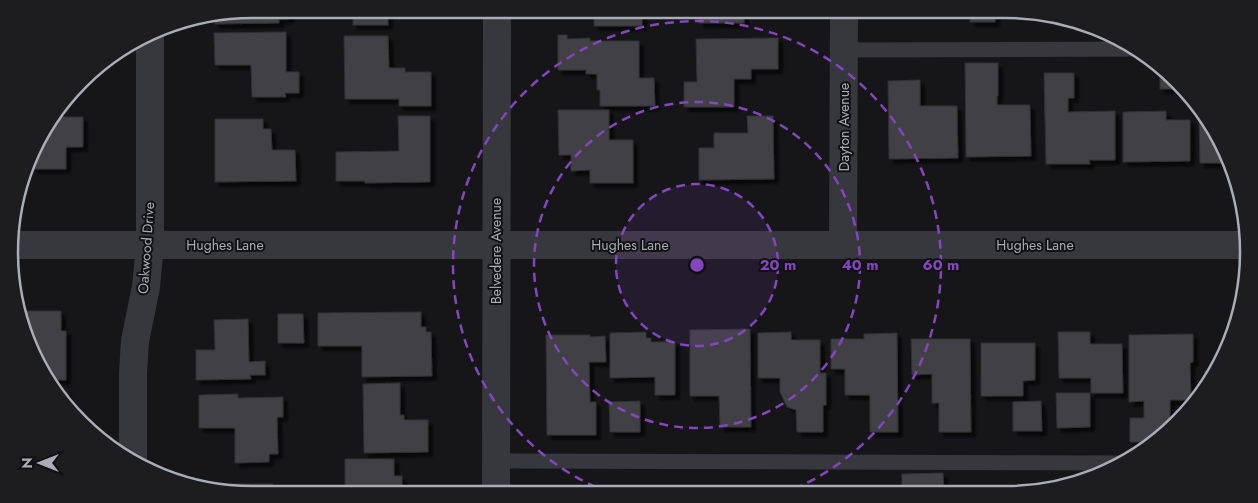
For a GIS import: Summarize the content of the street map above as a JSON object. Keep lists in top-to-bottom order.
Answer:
{
  "streets": {
    "street": [
      "Dayton Avenue",
      "Hughes Lane",
      "Oakwood Drive",
      "Belvedere Avenue"
    ]
  },
  "crossings": [
    ["Dayton Avenue", "Hughes Lane"],
    ["Hughes Lane", "Oakwood Drive"],
    ["Hughes Lane", "Belvedere Avenue"]
  ],
  "north": "left",
  "rings": ["20 m", "40 m", "60 m"]
}
